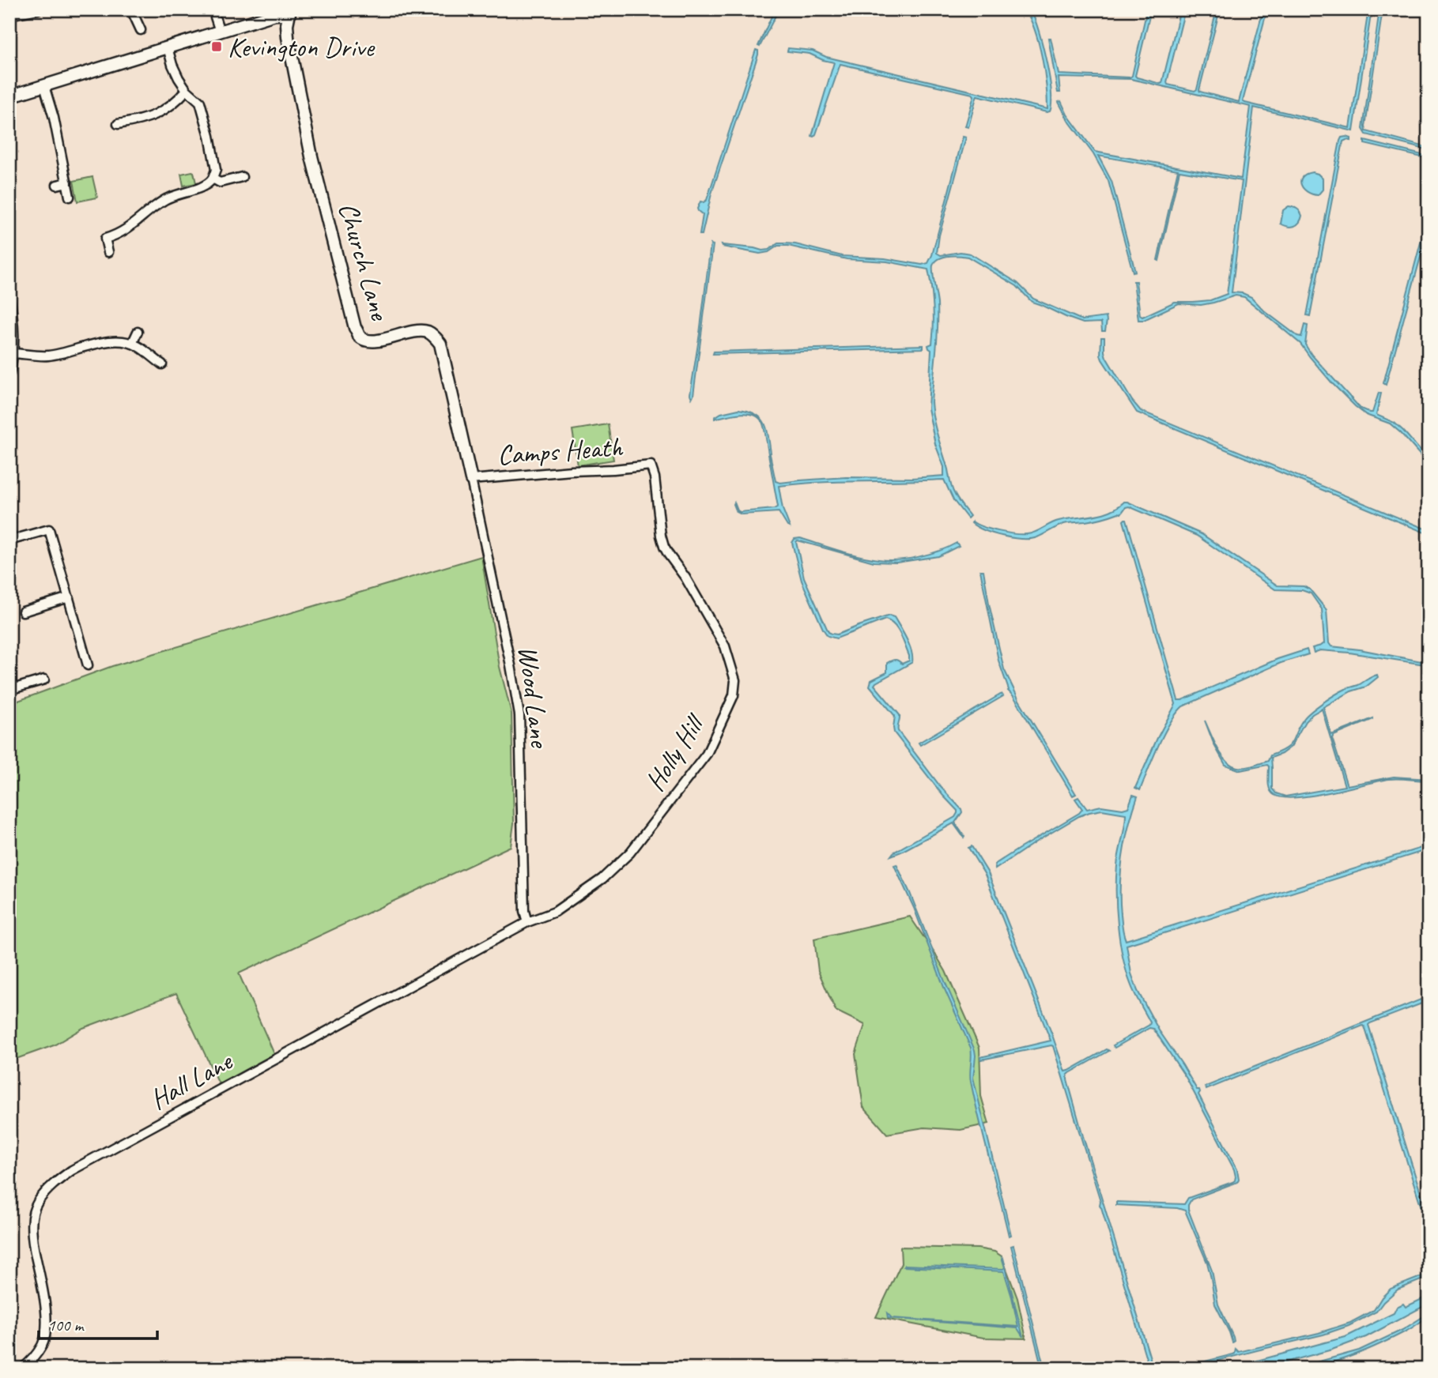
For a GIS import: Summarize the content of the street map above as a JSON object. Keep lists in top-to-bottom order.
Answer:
{
  "streets": {
    "street": [
      "Church Lane",
      "Camps Heath",
      "Wood Lane",
      "Holly Hill",
      "Hall Lane"
    ]
  },
  "crossings": [
    ["Church Lane", "Camps Heath"],
    ["Church Lane", "Wood Lane"],
    ["Camps Heath", "Wood Lane"],
    ["Camps Heath", "Holly Hill"],
    ["Wood Lane", "Holly Hill"],
    ["Wood Lane", "Hall Lane"],
    ["Holly Hill", "Hall Lane"]
  ],
  "places": {
    "transit": ["Kevington Drive"]
  },
  "scale_bar": "100 m"
}
